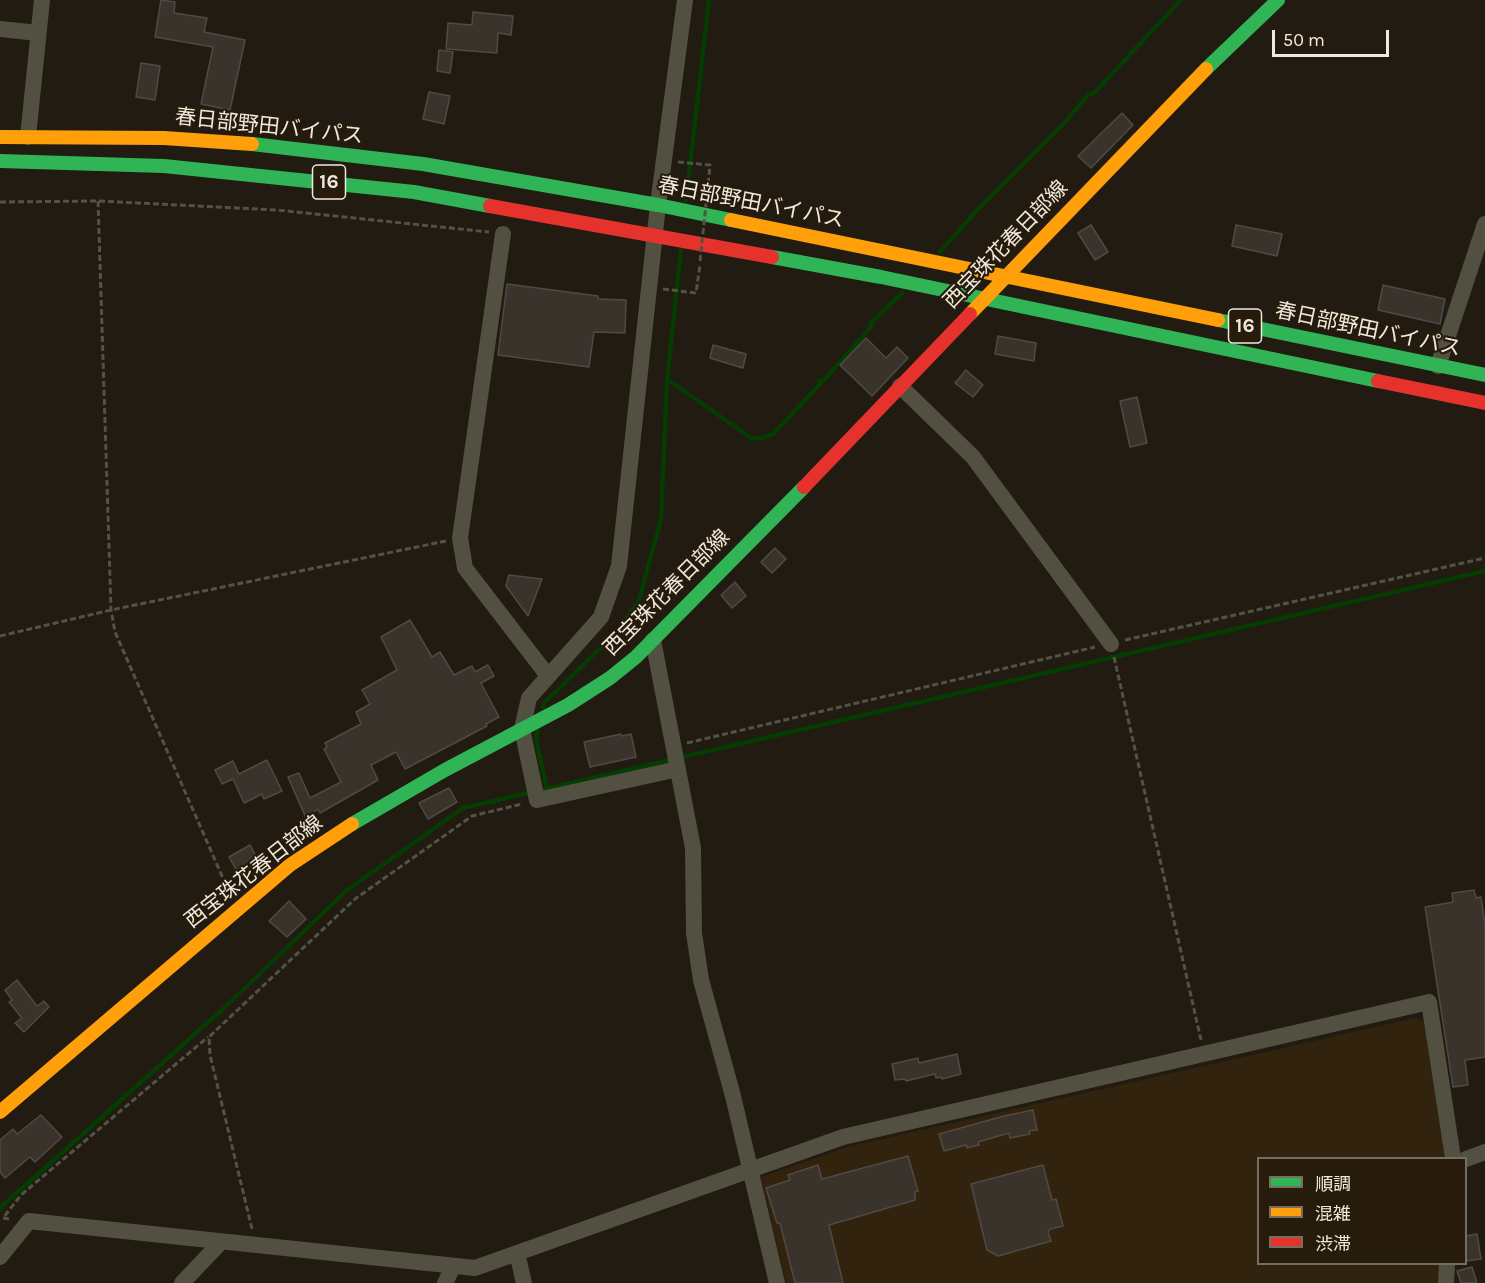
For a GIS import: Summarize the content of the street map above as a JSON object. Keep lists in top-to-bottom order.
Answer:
{
  "streets": {
    "main road": ["春日部野田バイパス", "16", "西宝珠花春日部線"]
  },
  "crossings": [
    ["春日部野田バイパス", "西宝珠花春日部線"],
    ["16", "西宝珠花春日部線"]
  ],
  "legend": ["順調", "混雑", "渋滞"],
  "scale_bar": "50 m"
}
